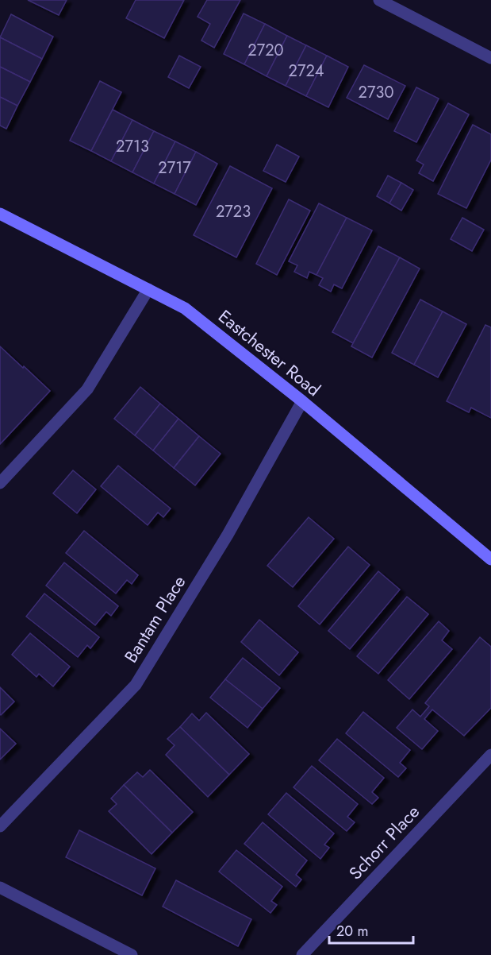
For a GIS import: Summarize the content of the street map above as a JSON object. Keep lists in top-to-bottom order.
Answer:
{
  "streets": {
    "main road": ["Eastchester Road"],
    "street": ["Bantam Place", "Schorr Place"]
  },
  "crossings": [
    ["Eastchester Road", "Bantam Place"]
  ],
  "house_numbers": [
    "2720",
    "2724",
    "2730",
    "2713",
    "2717",
    "2723"
  ],
  "scale_bar": "20 m"
}
